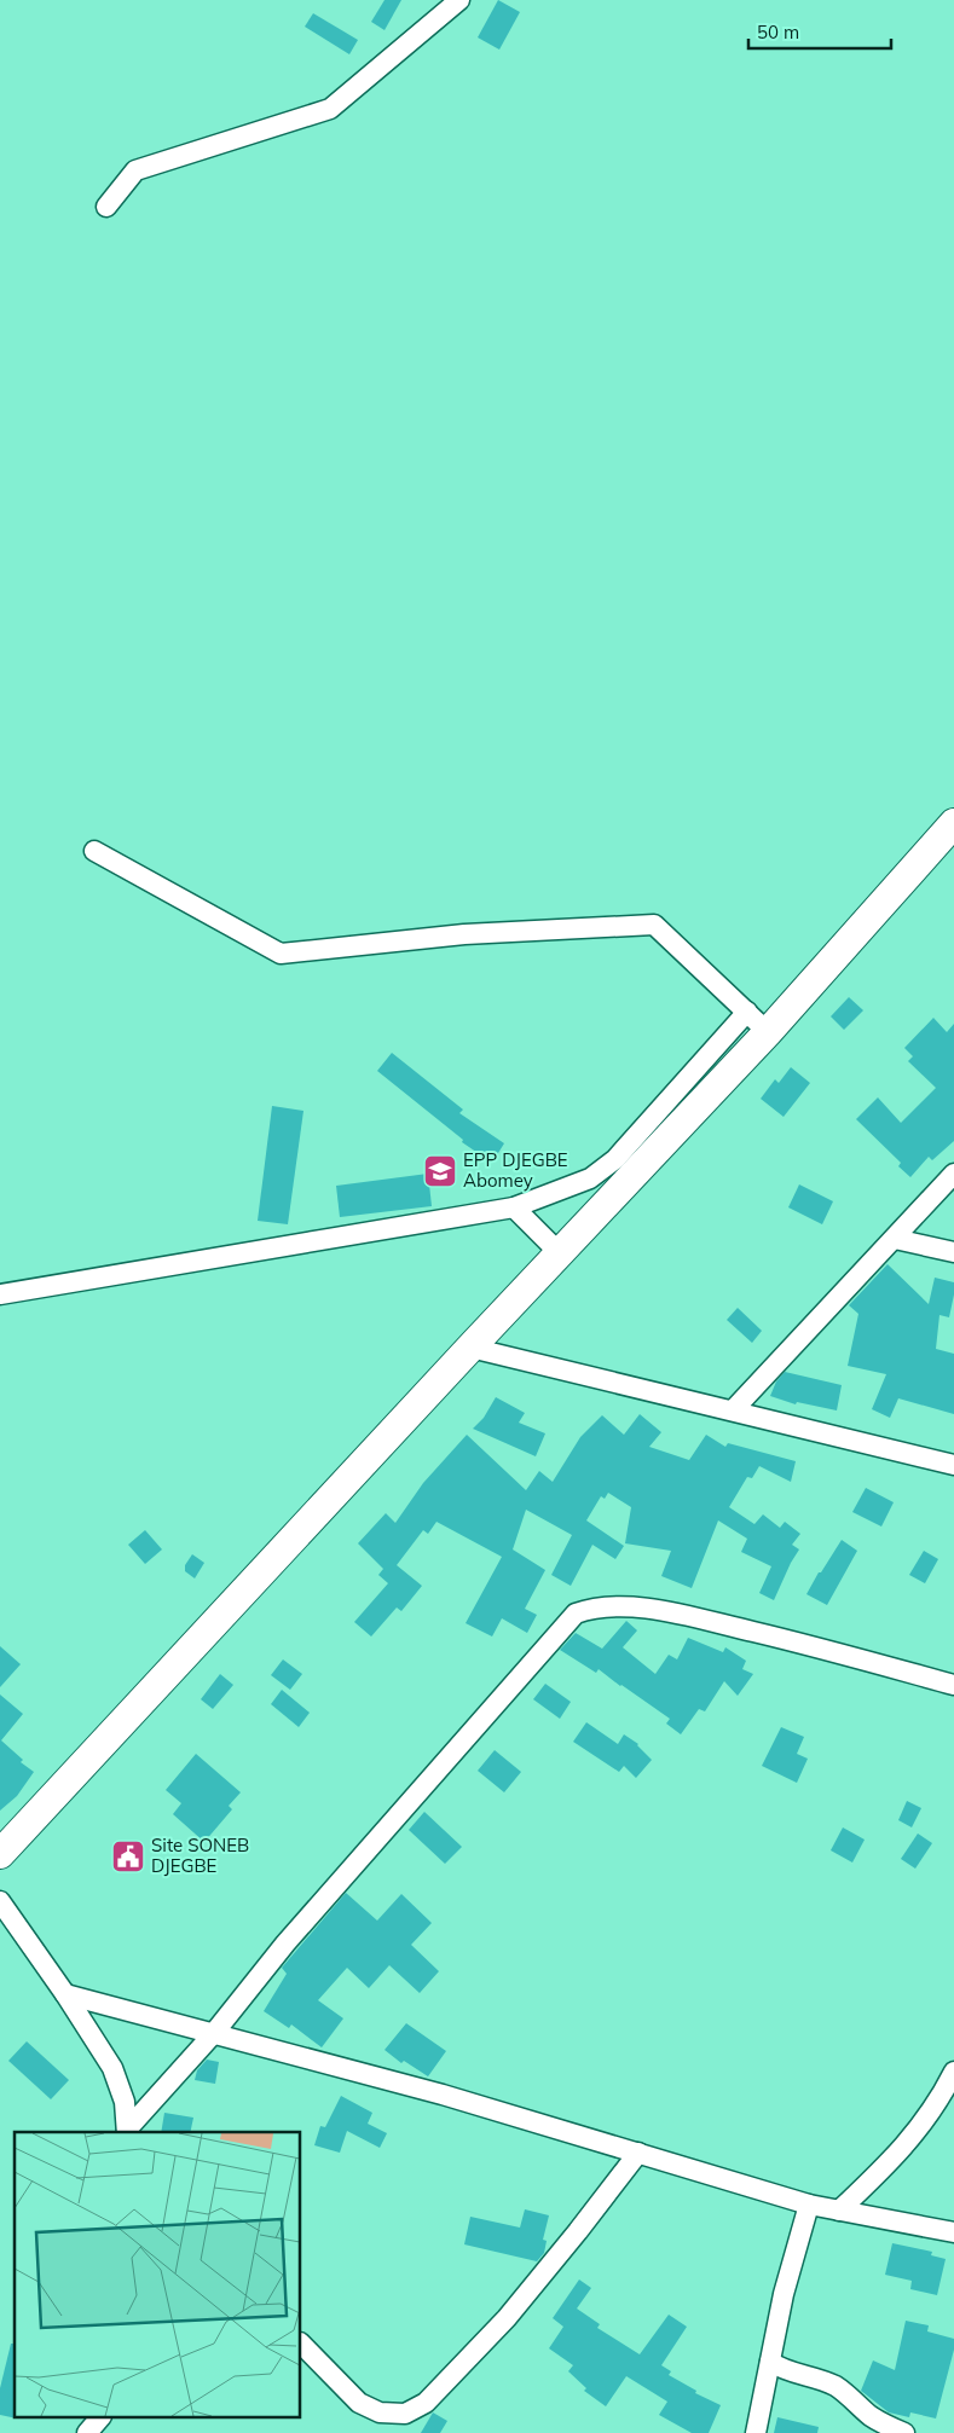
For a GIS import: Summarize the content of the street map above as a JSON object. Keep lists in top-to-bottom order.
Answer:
{
  "places": {
    "school or university": ["EPP DJEGBE Abomey"],
    "public building": ["Site SONEB DJEGBE"]
  },
  "scale_bar": "50 m"
}
